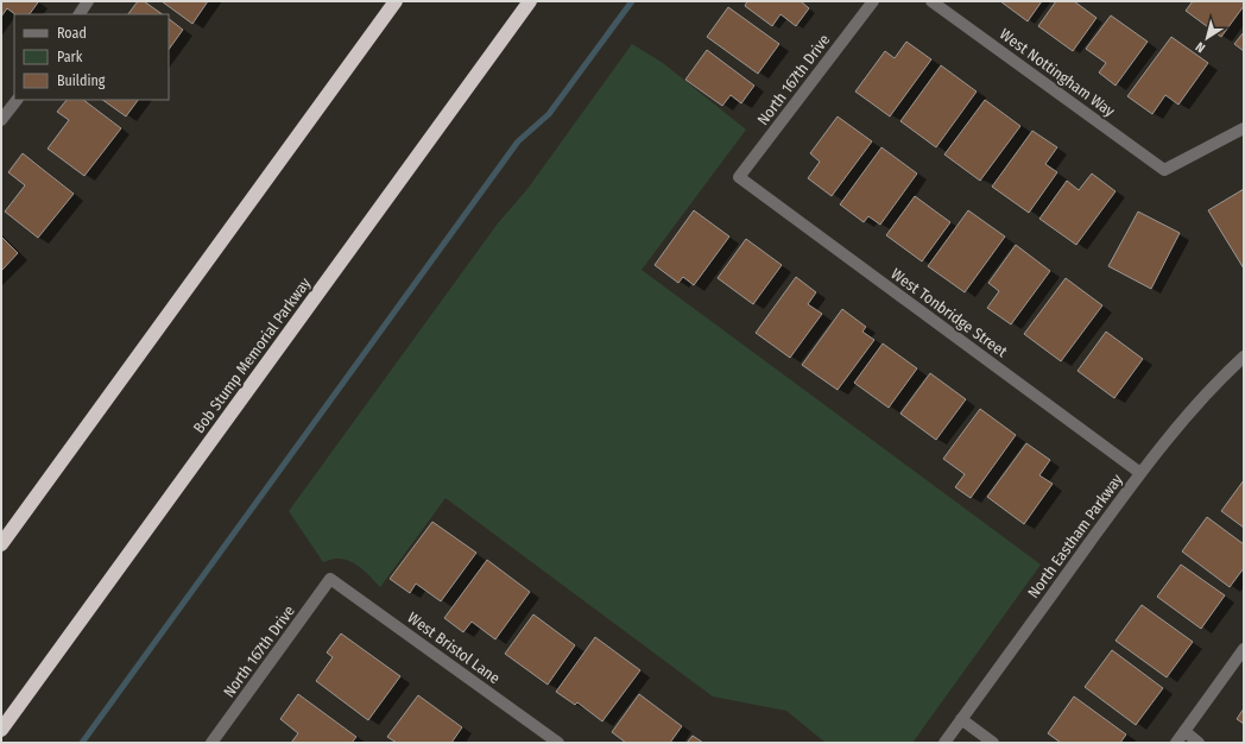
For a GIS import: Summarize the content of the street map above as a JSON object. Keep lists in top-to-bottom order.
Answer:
{
  "streets": {
    "highway": ["Bob Stump Memorial Parkway"],
    "street": [
      "West Nottingham Way",
      "North 167th Drive",
      "West Tonbridge Street",
      "North Eastham Parkway",
      "West Bristol Lane"
    ]
  },
  "crossings": [
    ["North 167th Drive", "West Tonbridge Street"],
    ["North 167th Drive", "West Bristol Lane"],
    ["West Tonbridge Street", "North Eastham Parkway"]
  ],
  "legend": ["Road", "Park", "Building"],
  "north": "bottom left"
}
